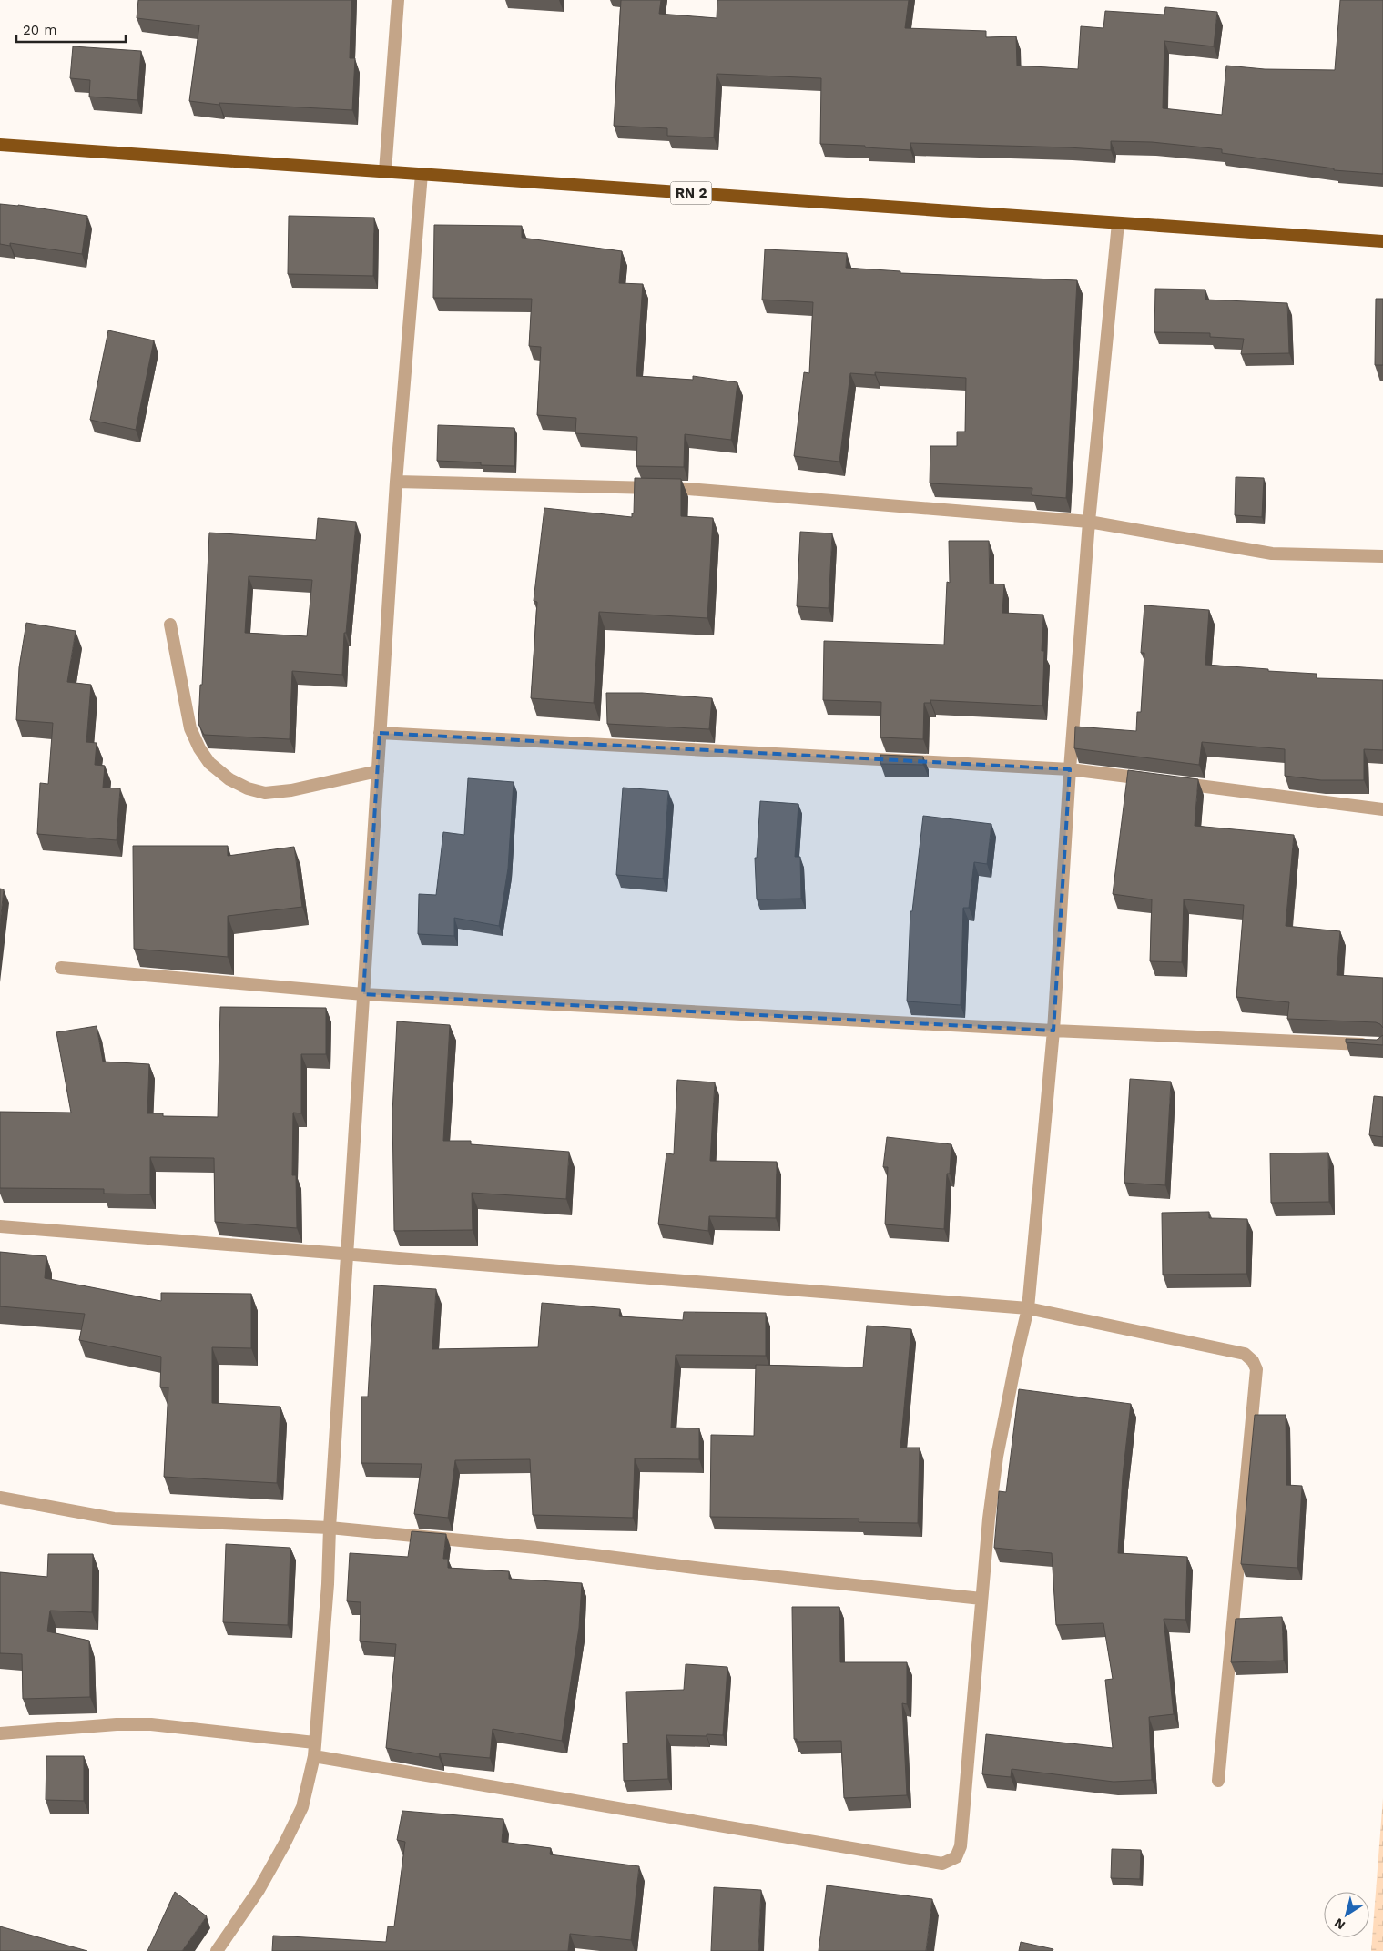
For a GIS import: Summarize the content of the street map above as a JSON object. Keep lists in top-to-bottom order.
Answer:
{
  "streets": {
    "highway": ["RN 2"]
  },
  "scale_bar": "20 m",
  "north": "bottom left"
}
